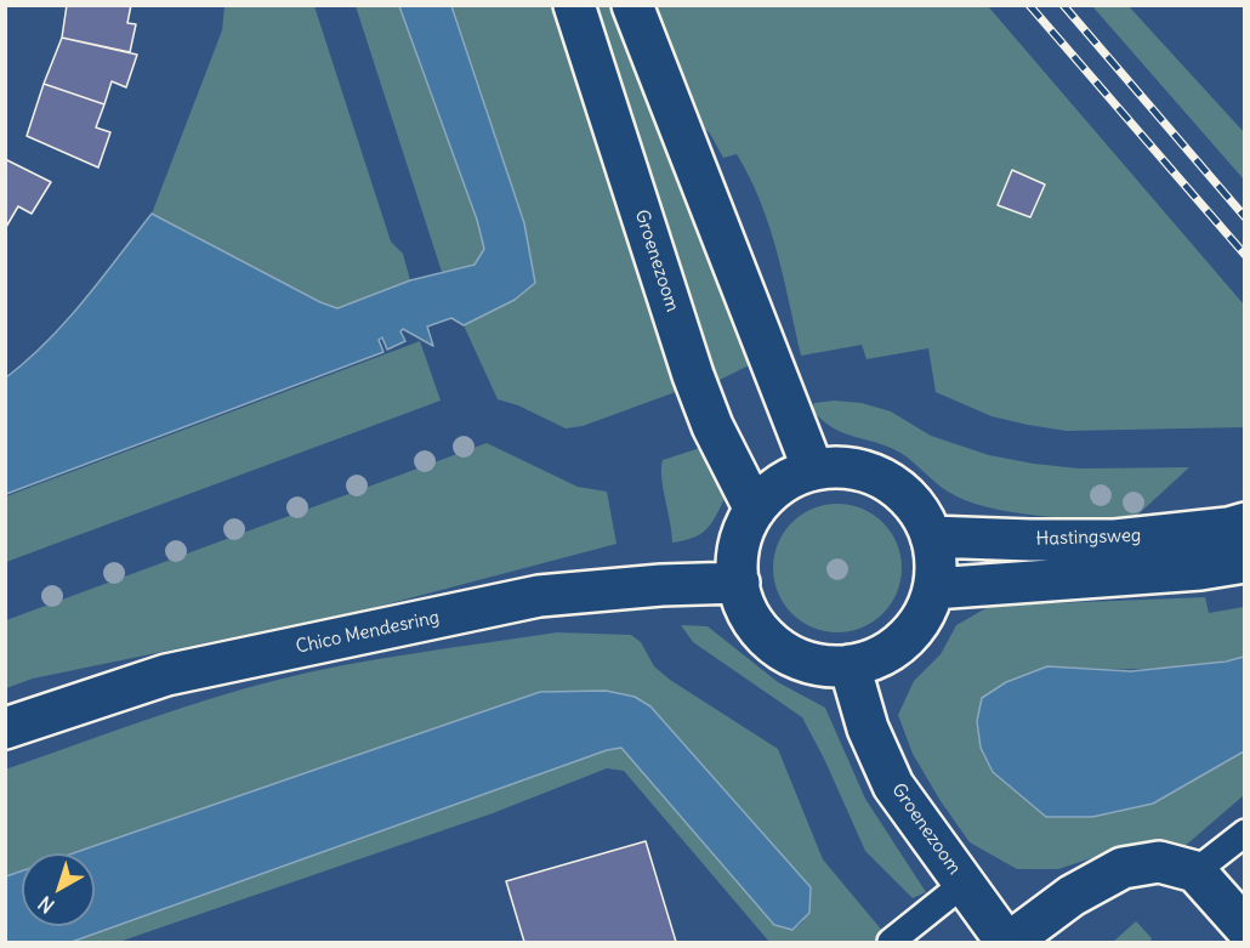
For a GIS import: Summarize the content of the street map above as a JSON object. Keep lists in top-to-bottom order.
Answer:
{
  "streets": {
    "street": ["Groenezoom", "Hastingsweg", "Chico Mendesring"]
  },
  "crossings": [
    ["Groenezoom", "Hastingsweg"],
    ["Groenezoom", "Chico Mendesring"],
    ["Hastingsweg", "Chico Mendesring"]
  ],
  "north": "bottom left"
}
